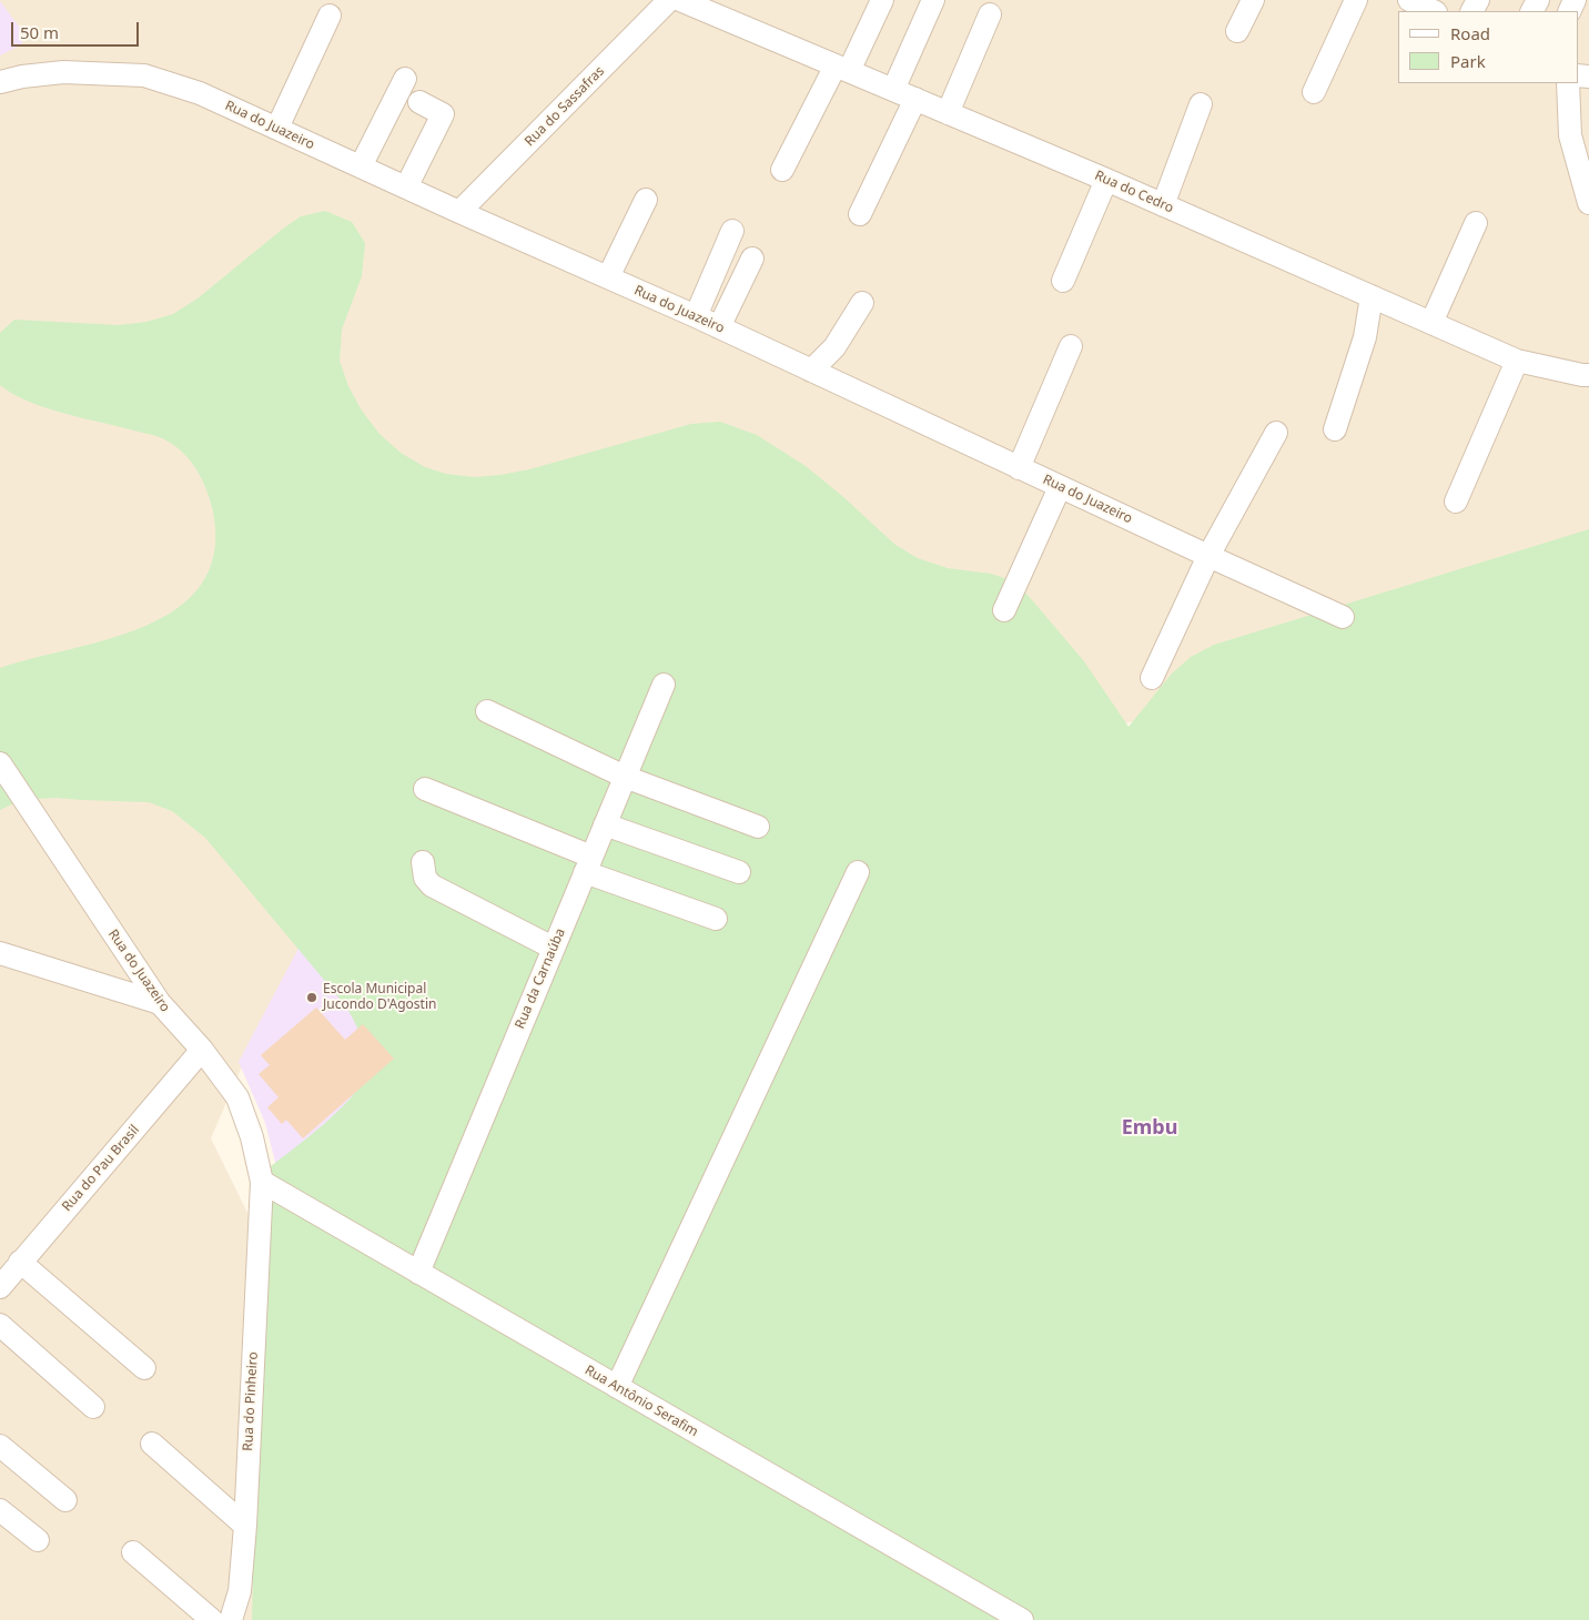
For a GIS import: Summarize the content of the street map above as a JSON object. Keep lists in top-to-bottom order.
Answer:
{
  "streets": {
    "street": [
      "Rua do Sassafras",
      "Rua do Juazeiro",
      "Rua do Cedro",
      "Rua da Carnaúba",
      "Rua do Pau Brasil",
      "Rua do Pinheiro",
      "Rua Antônio Serafim"
    ]
  },
  "crossings": [
    ["Rua do Sassafras", "Rua do Juazeiro"],
    ["Rua do Juazeiro", "Rua do Pau Brasil"],
    ["Rua do Juazeiro", "Rua do Pinheiro"],
    ["Rua do Juazeiro", "Rua Antônio Serafim"],
    ["Rua da Carnaúba", "Rua Antônio Serafim"],
    ["Rua do Pinheiro", "Rua Antônio Serafim"]
  ],
  "districts": ["Embu"],
  "places": ["Escola Municipal Jucondo D'Agostin"],
  "legend": ["Road", "Park"],
  "scale_bar": "50 m"
}
